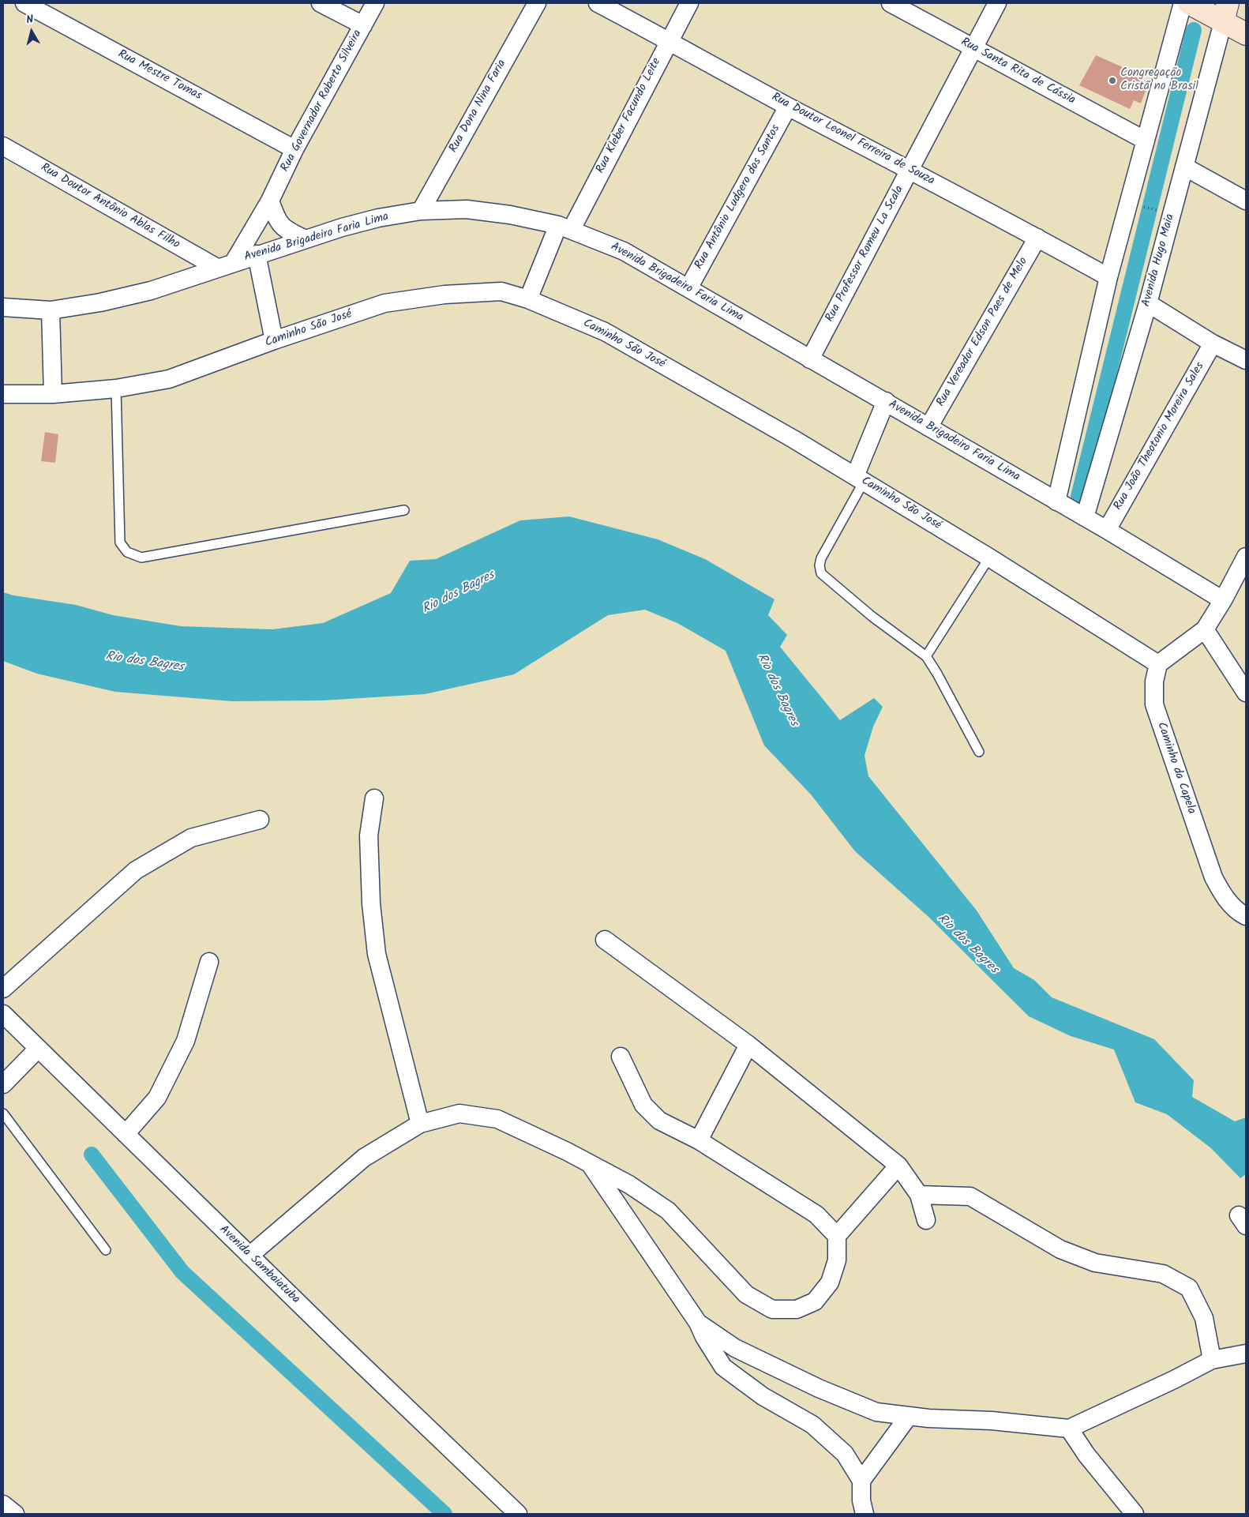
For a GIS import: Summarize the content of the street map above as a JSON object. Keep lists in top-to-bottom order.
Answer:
{
  "streets": {
    "street": [
      "Rua Santa Rita de Cássia",
      "Rua Mestre Tomas",
      "Rua Governador Roberto Silveira",
      "Rua Dona Nina Faria",
      "Rua Kleber Facundo Leite",
      "Rua Doutor Leonel Ferreira de Souza",
      "Rua Antônio Ludgero dos Santos",
      "Rua Doutor Antônio Ablas Filho",
      "Avenida Brigadeiro Faria Lima",
      "Rua Professor Romeu La Scala",
      "Avenida Hugo Maia",
      "Caminho São José",
      "Rua Vereador Edson Paes de Melo",
      "Rua João Theotonio Moreira Sales",
      "Caminho da Capela",
      "Avenida Sambaiatuba"
    ]
  },
  "crossings": [
    ["Rua Santa Rita de Cássia", "Rua Professor Romeu La Scala"],
    ["Rua Mestre Tomas", "Rua Governador Roberto Silveira"],
    ["Rua Governador Roberto Silveira", "Avenida Brigadeiro Faria Lima"],
    ["Rua Dona Nina Faria", "Avenida Brigadeiro Faria Lima"],
    ["Rua Kleber Facundo Leite", "Rua Doutor Leonel Ferreira de Souza"],
    ["Rua Kleber Facundo Leite", "Avenida Brigadeiro Faria Lima"],
    ["Rua Kleber Facundo Leite", "Caminho São José"],
    ["Rua Doutor Leonel Ferreira de Souza", "Rua Antônio Ludgero dos Santos"],
    ["Rua Doutor Leonel Ferreira de Souza", "Rua Professor Romeu La Scala"],
    ["Rua Doutor Leonel Ferreira de Souza", "Rua Vereador Edson Paes de Melo"],
    ["Rua Antônio Ludgero dos Santos", "Avenida Brigadeiro Faria Lima"],
    ["Rua Doutor Antônio Ablas Filho", "Avenida Brigadeiro Faria Lima"],
    ["Avenida Brigadeiro Faria Lima", "Rua Professor Romeu La Scala"],
    ["Avenida Brigadeiro Faria Lima", "Avenida Hugo Maia"],
    ["Avenida Brigadeiro Faria Lima", "Rua Vereador Edson Paes de Melo"],
    ["Avenida Brigadeiro Faria Lima", "Rua João Theotonio Moreira Sales"],
    ["Caminho São José", "Caminho da Capela"]
  ],
  "water": ["Rio dos Bagres"],
  "places": ["Congregação Cristã no Brasil"],
  "north": "top"
}
